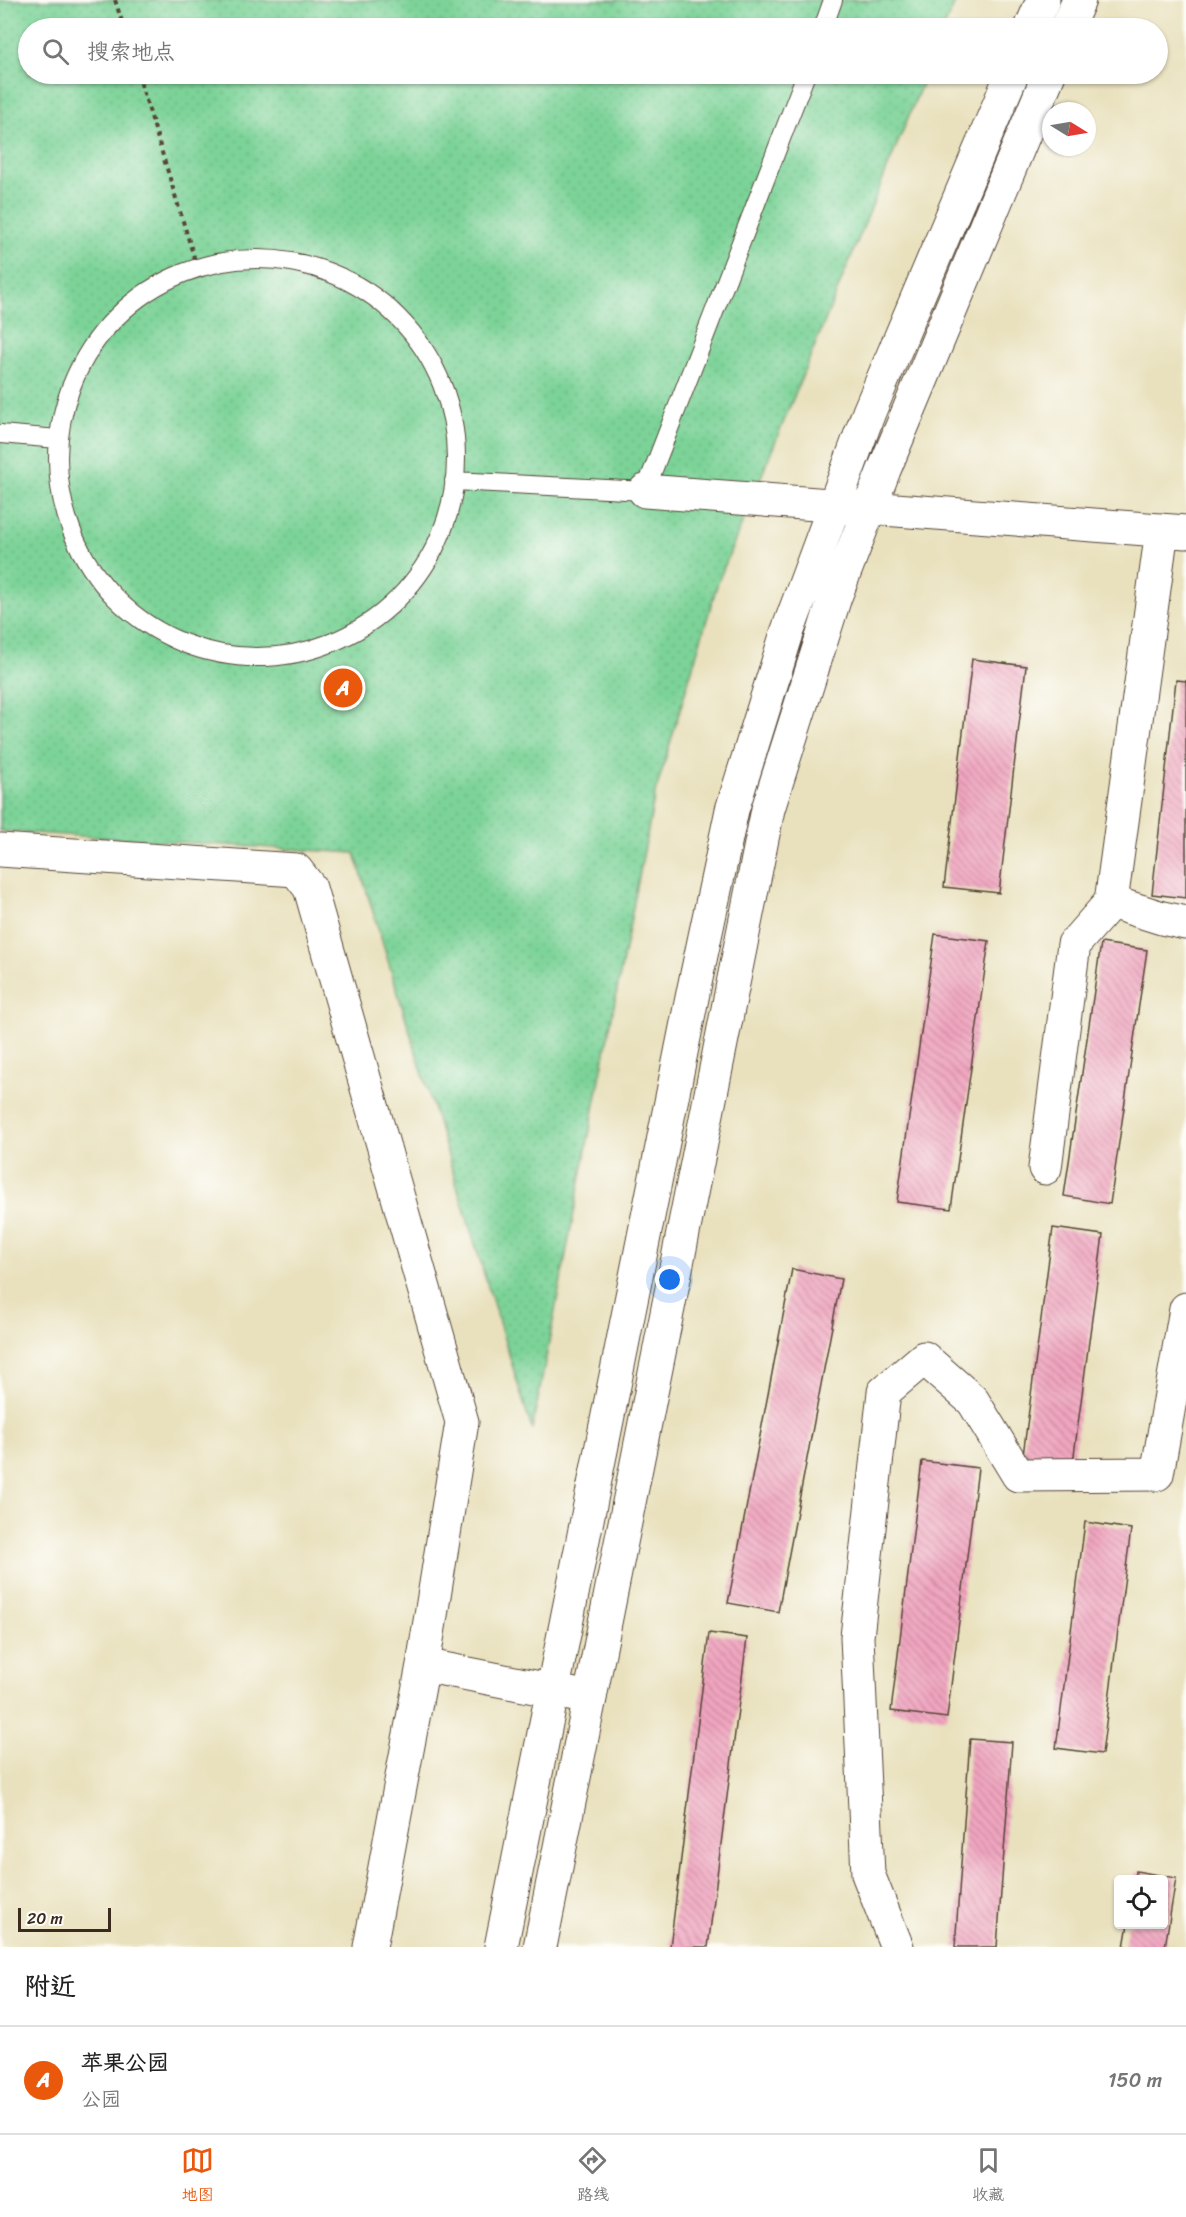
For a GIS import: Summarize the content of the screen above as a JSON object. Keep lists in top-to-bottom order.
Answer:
{
  "scale_bar": "20 m",
  "north": "right",
  "page": {
    "search": "搜索地点",
    "pins": "A",
    "scale": "20 m",
    "heading": "附近",
    "list": [
      {
        "mark": "A",
        "name": "苹果公园",
        "note": "公园",
        "value": "150 m"
      }
    ],
    "nav": ["地图", "路线", "收藏"]
  }
}
